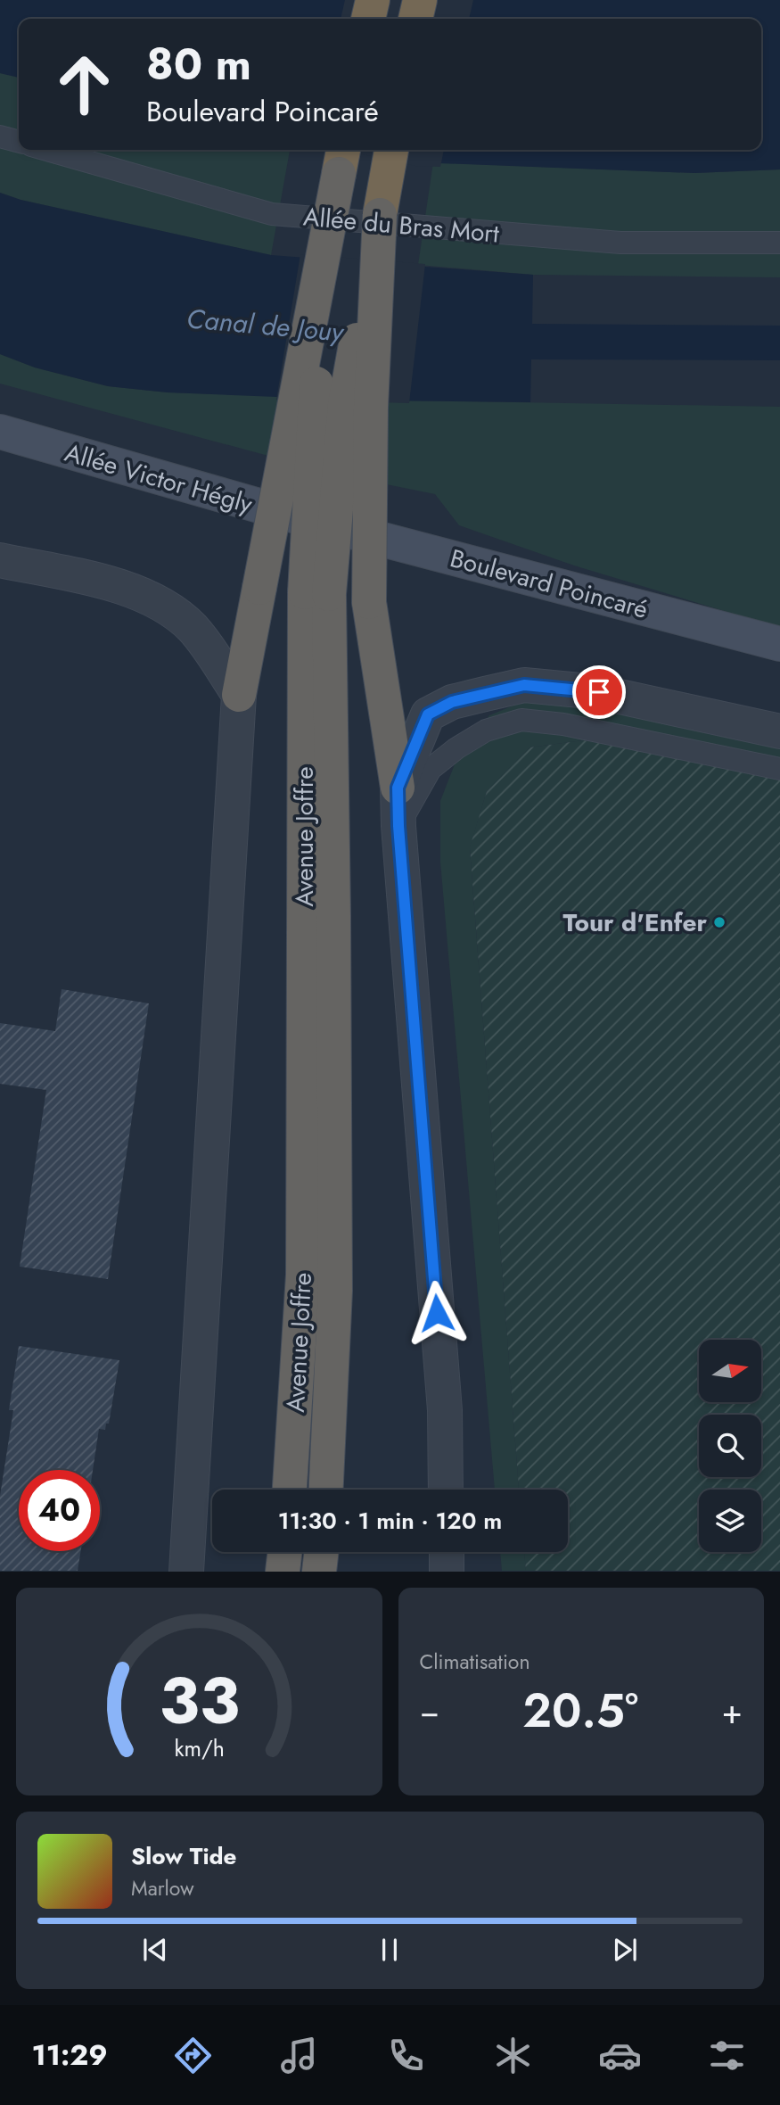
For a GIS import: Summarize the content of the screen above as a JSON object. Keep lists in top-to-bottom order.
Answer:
{
  "streets": {
    "highway": ["Avenue Joffre"],
    "main road": ["Allée Victor Hégly", "Boulevard Poincaré"],
    "lane": ["Allée du Bras Mort"]
  },
  "crossings": [
    ["Allée Victor Hégly", "Boulevard Poincaré"]
  ],
  "water": ["Canal de Jouy"],
  "places": ["Tour d'Enfer"],
  "north": "right",
  "page": {
    "turn": ["80 m", "Boulevard Poincaré"],
    "limit": "40",
    "trip": "11:30 · 1 min · 120 m",
    "tile": "Climatisation",
    "heat": ["−", "20.5°", "+"],
    "song": ["Slow Tide", "Marlow"],
    "tabs": "11:29",
    "gauge": ["33", "km/h"]
  }
}
